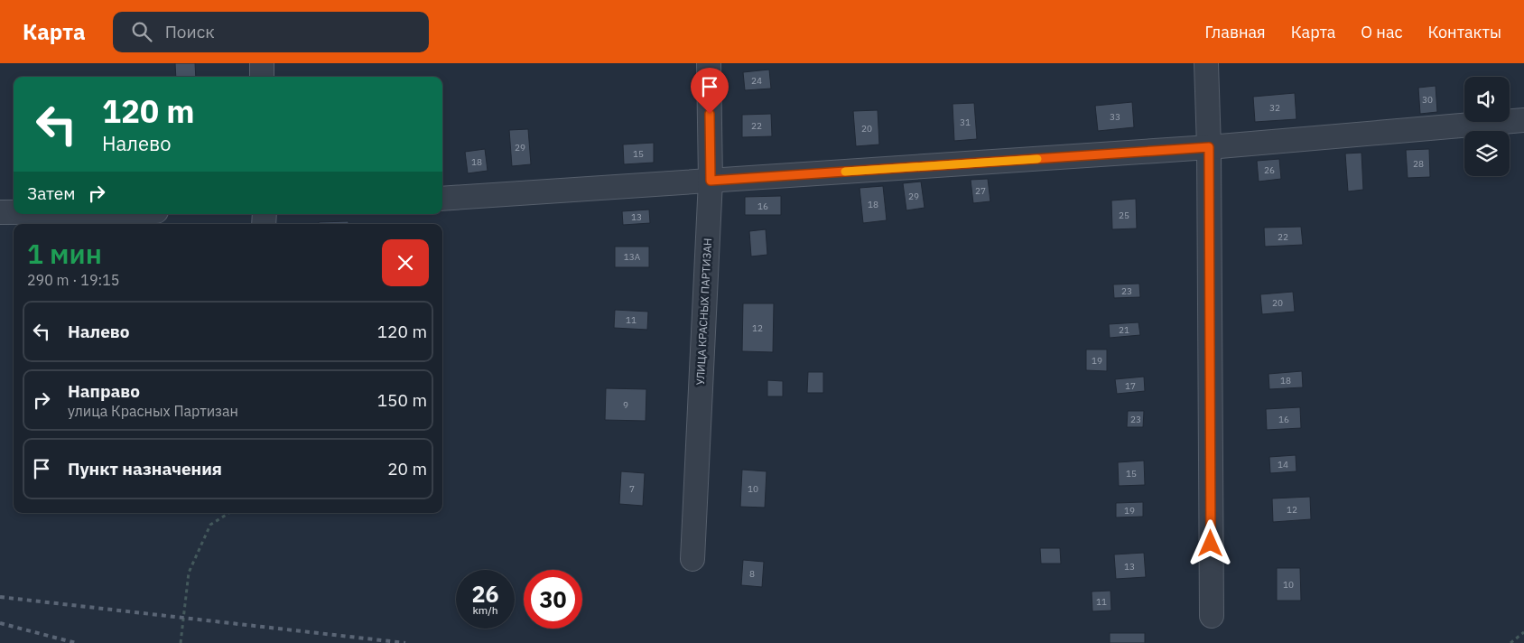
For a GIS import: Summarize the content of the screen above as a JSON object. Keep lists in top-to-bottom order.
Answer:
{
  "streets": {
    "street": ["УЛИЦА КРАСНЫХ ПАРТИЗАН"]
  },
  "house_numbers": [
    "24",
    "30",
    "32",
    "33",
    "31",
    "22",
    "20",
    "29",
    "15",
    "18",
    "28",
    "26",
    "27",
    "29",
    "18",
    "16",
    "25",
    "13",
    "22",
    "13А",
    "23",
    "20",
    "11",
    "12",
    "21",
    "19",
    "18",
    "17",
    "9",
    "23",
    "16",
    "14",
    "15",
    "7",
    "10",
    "12",
    "19",
    "13",
    "8",
    "10",
    "11"
  ],
  "page": {
    "header": "Карта",
    "search": "Поиск",
    "nav": [
      "Главная",
      "Карта",
      "О нас",
      "Контакты"
    ],
    "turn": ["120 m", "Налево"],
    "then": "Затем",
    "heading": ["1 мин", "290 m · 19:15"],
    "list": [
      {
        "name": "Налево",
        "value": "120 m"
      },
      {
        "name": "Направо",
        "note": "улица Красных Партизан",
        "value": "150 m"
      },
      {
        "name": "Пункт назначения",
        "value": "20 m"
      }
    ],
    "speed": "26 km/h",
    "limit": "30"
  }
}
